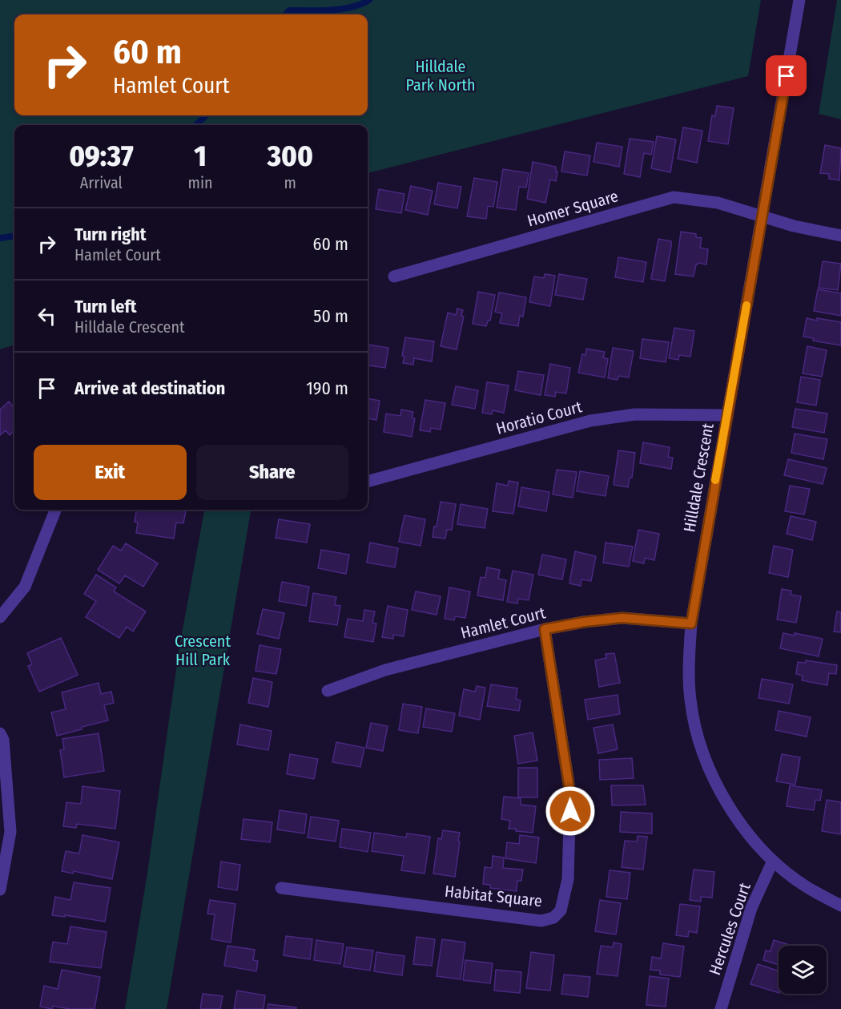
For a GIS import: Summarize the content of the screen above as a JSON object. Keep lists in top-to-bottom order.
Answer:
{
  "streets": {
    "street": [
      "Homer Square",
      "Horatio Court",
      "Hilldale Crescent",
      "Hamlet Court",
      "Habitat Square",
      "Hercules Court"
    ]
  },
  "crossings": [
    ["Homer Square", "Hilldale Crescent"],
    ["Horatio Court", "Hilldale Crescent"],
    ["Hilldale Crescent", "Hamlet Court"],
    ["Hilldale Crescent", "Hercules Court"],
    ["Hamlet Court", "Habitat Square"]
  ],
  "parks": ["Hilldale Park North", "Crescent Hill Park"],
  "page": {
    "turn": ["60 m", "Hamlet Court"],
    "eta": [
      "09:37",
      "Arrival",
      "1",
      "min",
      "300",
      "m"
    ],
    "list": [
      {
        "name": "Turn right",
        "note": "Hamlet Court",
        "value": "60 m"
      },
      {
        "name": "Turn left",
        "note": "Hilldale Crescent",
        "value": "50 m"
      },
      {
        "name": "Arrive at destination",
        "value": "190 m"
      }
    ],
    "buttons": ["Exit", "Share"]
  }
}
